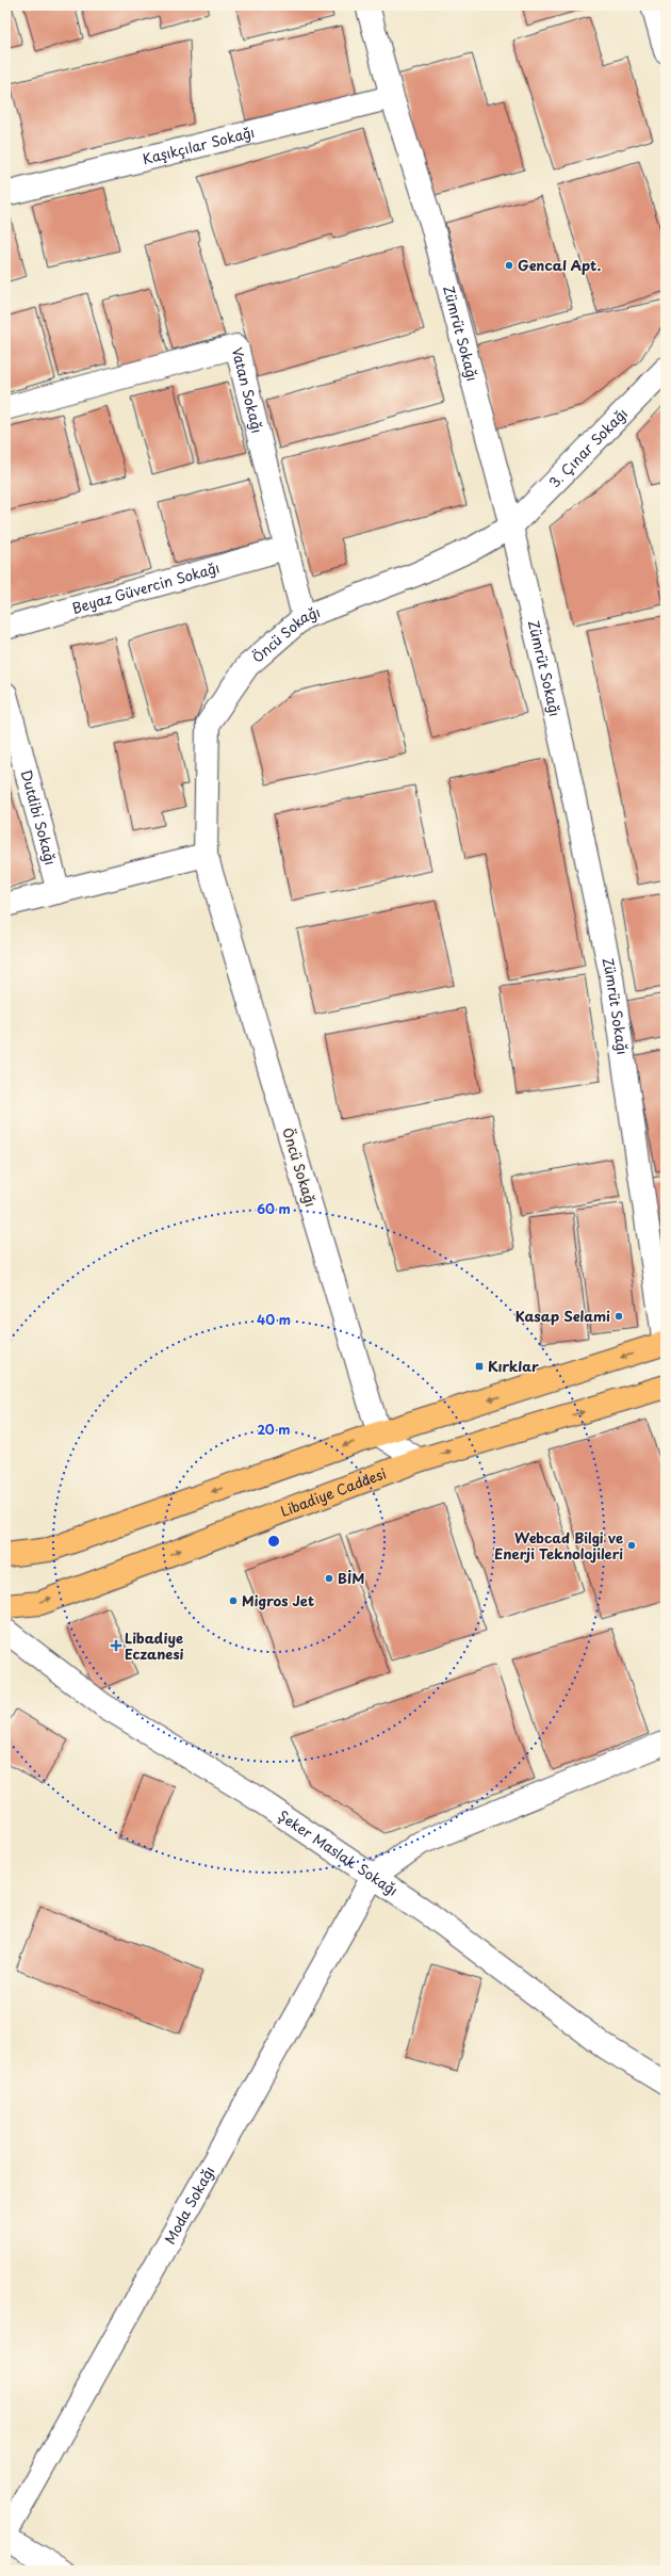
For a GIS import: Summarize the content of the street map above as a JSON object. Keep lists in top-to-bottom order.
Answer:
{
  "streets": {
    "main road": ["Libadiye Caddesi"],
    "street": [
      "Kaşıkçılar Sokağı",
      "Zümrüt Sokağı",
      "Vatan Sokağı",
      "3. Çınar Sokağı",
      "Beyaz Güvercin Sokağı",
      "Öncü Sokağı",
      "Dutdibi Sokağı",
      "Şeker Maslak Sokağı",
      "Moda Sokağı"
    ]
  },
  "crossings": [
    ["Kaşıkçılar Sokağı", "Zümrüt Sokağı"],
    ["Zümrüt Sokağı", "3. Çınar Sokağı"],
    ["Zümrüt Sokağı", "Öncü Sokağı"],
    ["Vatan Sokağı", "Beyaz Güvercin Sokağı"],
    ["Vatan Sokağı", "Öncü Sokağı"],
    ["3. Çınar Sokağı", "Öncü Sokağı"],
    ["Şeker Maslak Sokağı", "Moda Sokağı"]
  ],
  "places": {
    "other": [
      "Gencal Apt.",
      "Kasap Selami",
      "Webcad Bilgi ve Enerji Teknolojileri",
      "BİM",
      "Migros Jet"
    ],
    "transit": ["Kırklar"],
    "health": ["Libadiye Eczanesi"]
  },
  "rings": ["60 m", "40 m", "20 m"]
}
